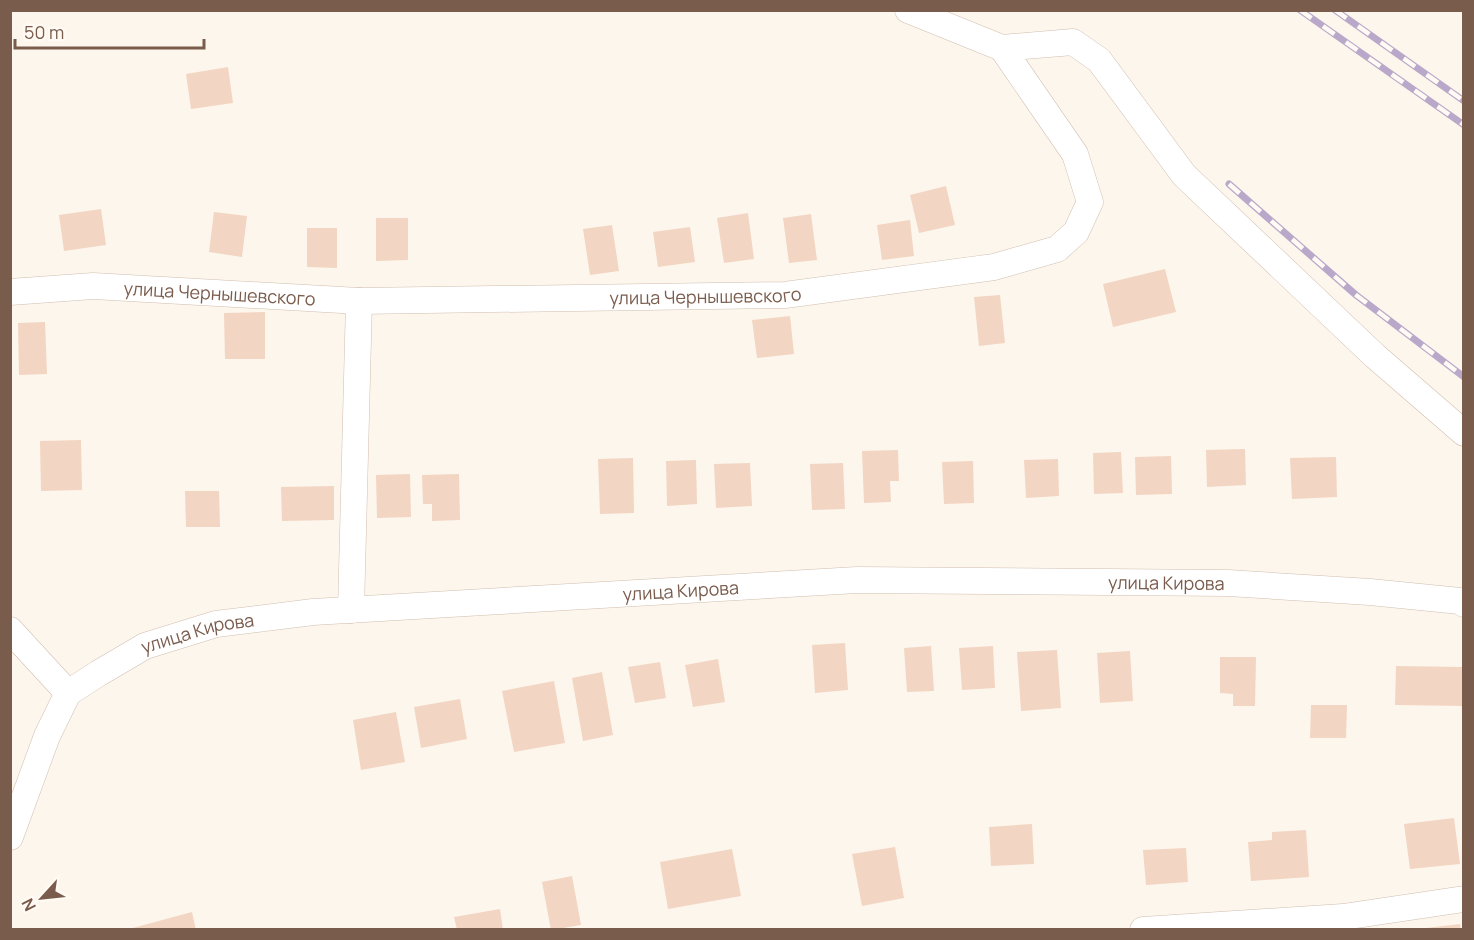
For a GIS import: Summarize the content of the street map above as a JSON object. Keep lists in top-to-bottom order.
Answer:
{
  "streets": {
    "street": ["улица Чернышевского", "улица Кирова"]
  },
  "scale_bar": "50 m",
  "north": "bottom left"
}
